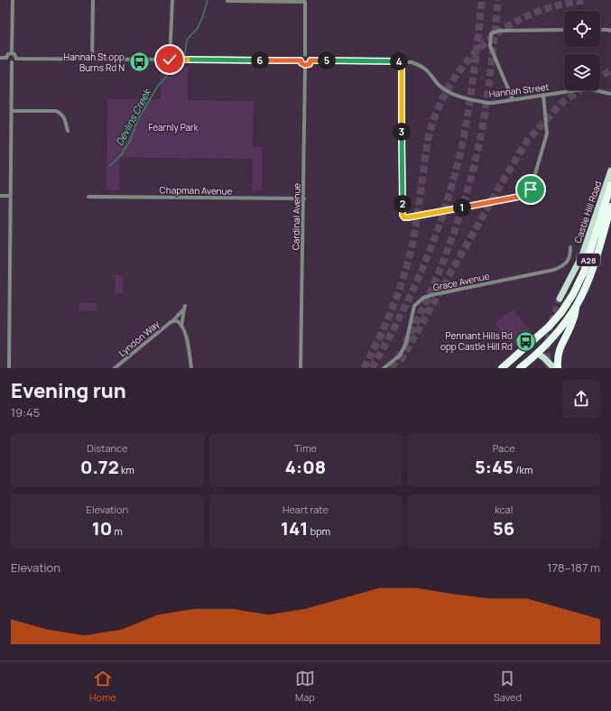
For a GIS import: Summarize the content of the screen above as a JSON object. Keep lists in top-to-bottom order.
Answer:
{
  "streets": {
    "highway": ["A28"],
    "main road": ["Castle Hill Road"],
    "street": [
      "Hannah Street",
      "Chapman Avenue",
      "Cardinal Avenue",
      "Grace Avenue",
      "Lyndon Way"
    ]
  },
  "crossings": [
    ["Hannah Street", "Cardinal Avenue"],
    ["Chapman Avenue", "Cardinal Avenue"]
  ],
  "water": ["Devlins Creek"],
  "parks": ["Fearnly Park"],
  "places": {
    "bus stop": ["Hannah St opp Burns Rd N", "Pennant Hills Rd opp Castle Hill Rd"]
  },
  "page": {
    "pins": [
      "5",
      "6",
      "4",
      "3",
      "2",
      "1"
    ],
    "heading": ["Evening run", "19:45"],
    "stats": [
      ["Distance", "0.72 km"],
      ["Time", "4:08"],
      ["Pace", "5:45 /km"],
      ["Elevation", "10 m"],
      ["Heart rate", "141 bpm"],
      ["kcal", "56"]
    ],
    "chart": ["Elevation", "178–187 m"],
    "tabs": ["Home", "Map", "Saved"]
  }
}
